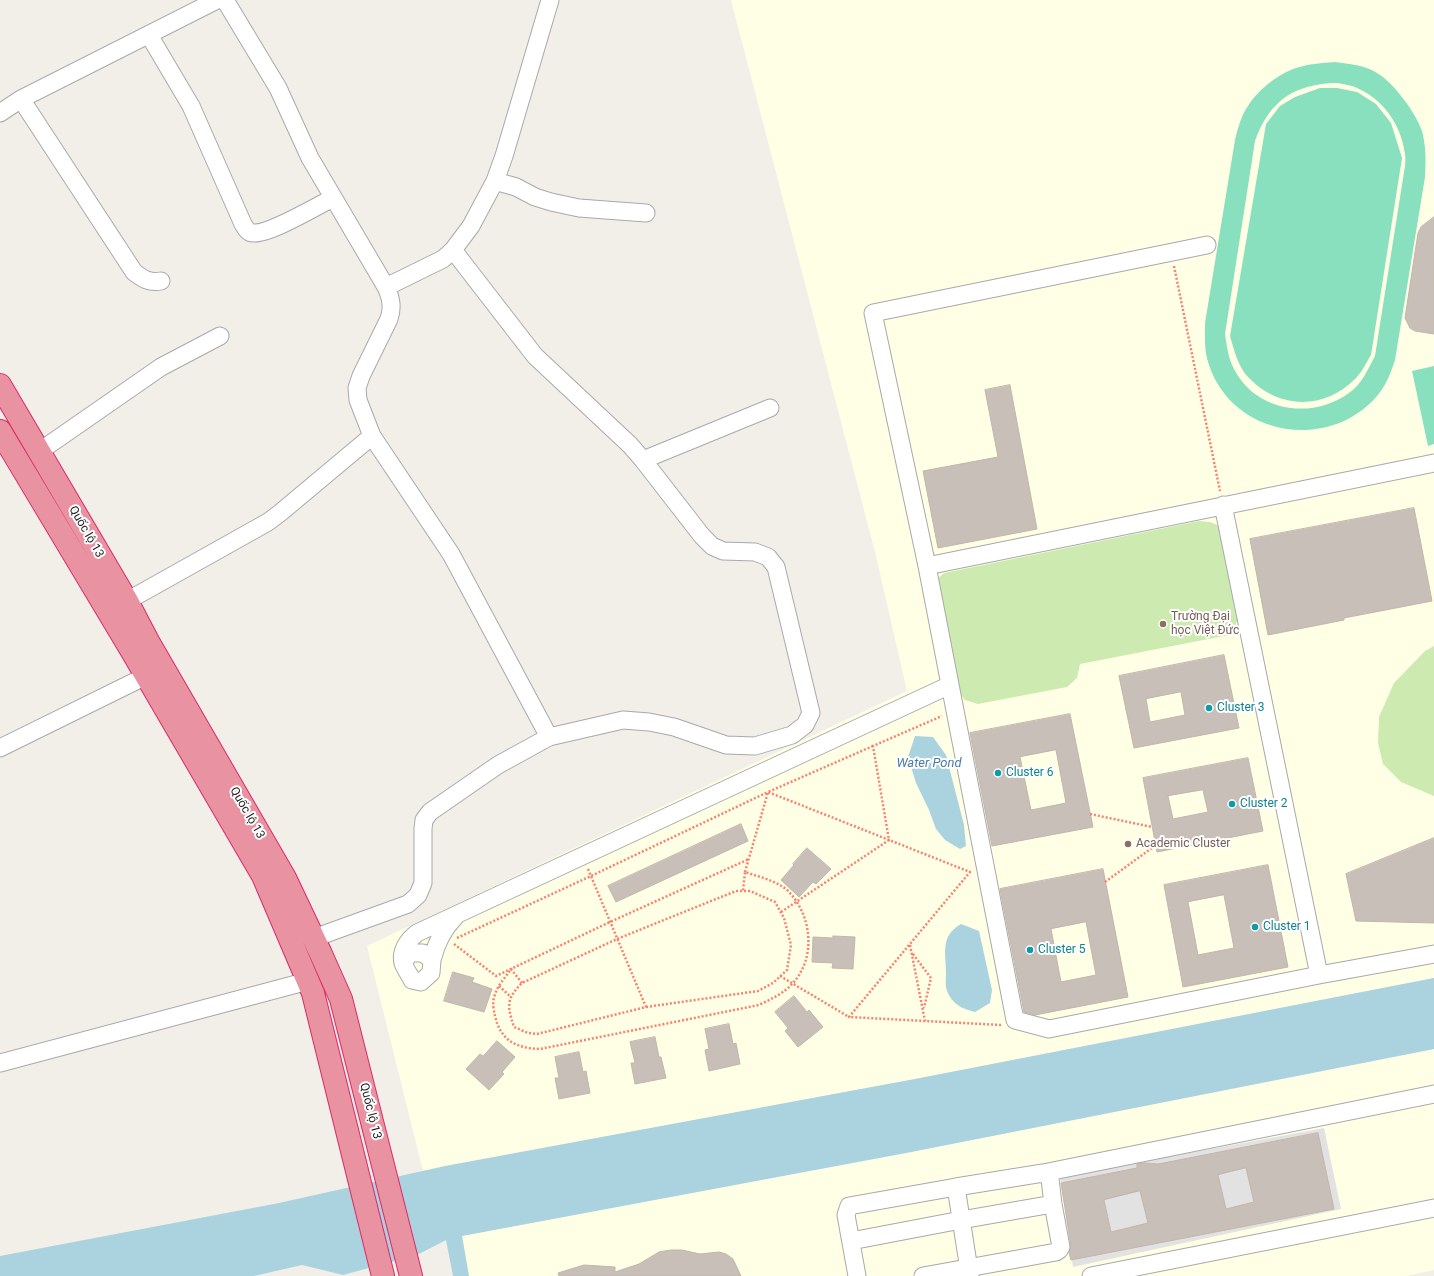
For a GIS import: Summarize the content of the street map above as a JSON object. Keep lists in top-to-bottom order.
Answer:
{
  "streets": {
    "highway": ["Quốc lộ 13"]
  },
  "water": ["Water Pond"],
  "places": [
    "Trường Đại học Việt Đức",
    "Cluster 3",
    "Cluster 6",
    "Cluster 2",
    "Academic Cluster",
    "Cluster 1",
    "Cluster 5"
  ]
}
